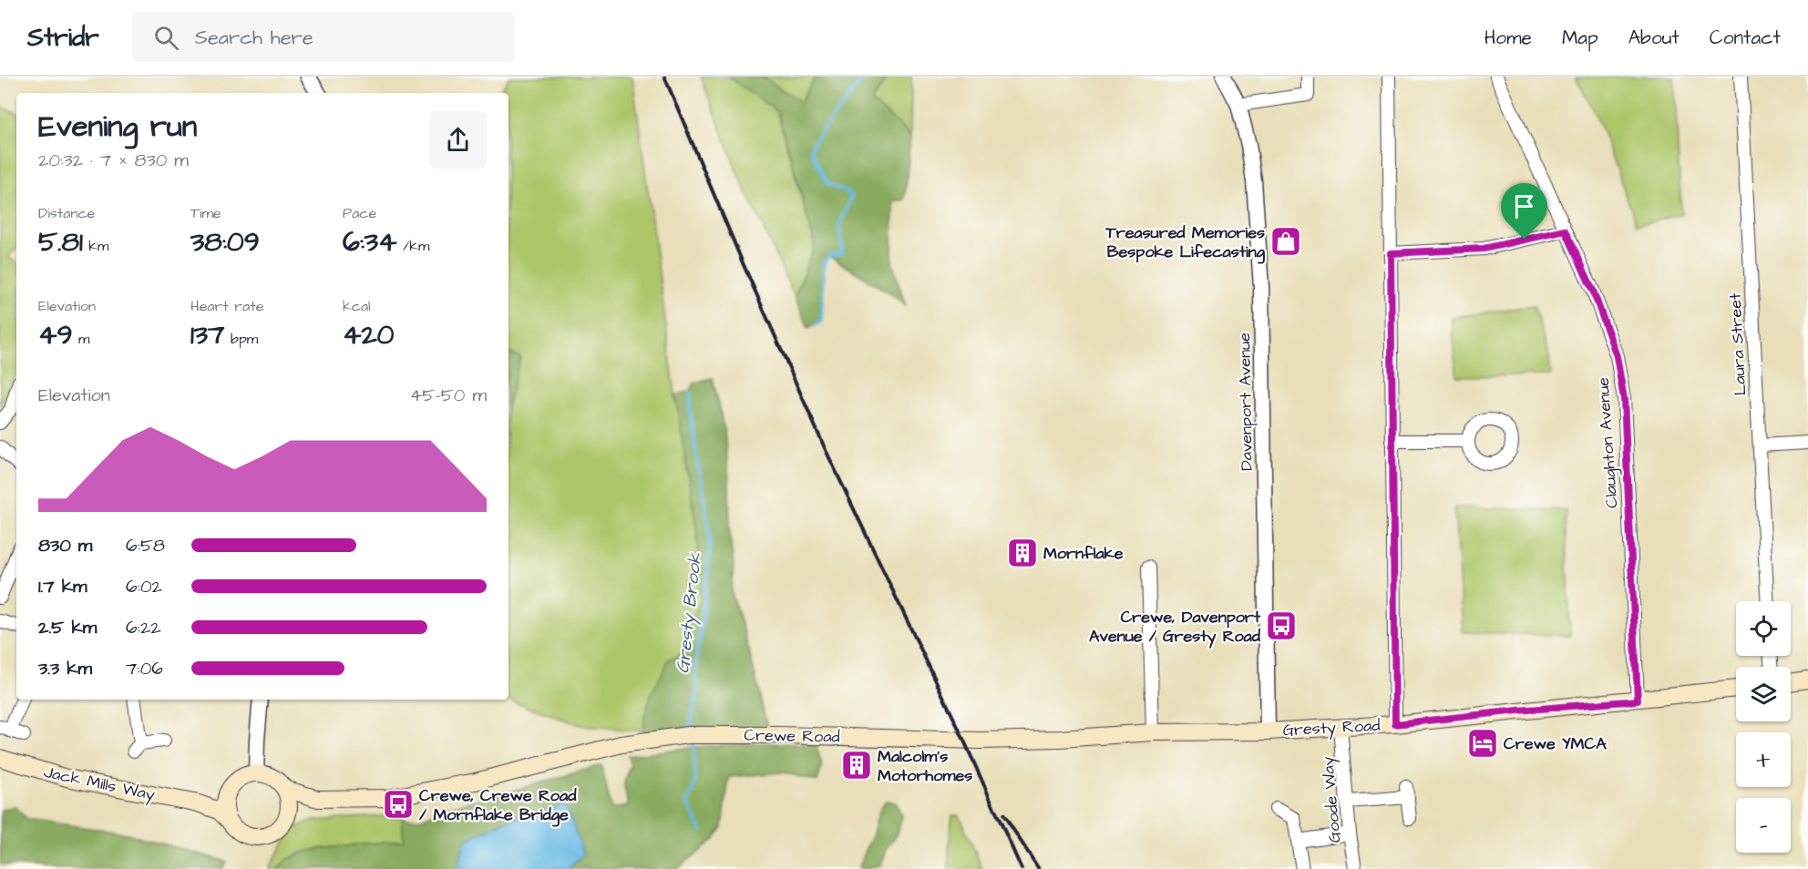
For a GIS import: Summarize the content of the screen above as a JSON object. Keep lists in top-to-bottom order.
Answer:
{
  "streets": {
    "main road": ["Gresty Road", "Crewe Road", "Jack Mills Way"],
    "street": [
      "Laura Street",
      "Davenport Avenue",
      "Claughton Avenue",
      "Goode Way"
    ]
  },
  "crossings": [
    ["Davenport Avenue", "Gresty Road"],
    ["Claughton Avenue", "Gresty Road"],
    ["Gresty Road", "Crewe Road"],
    ["Gresty Road", "Goode Way"]
  ],
  "water": ["Gresty Brook"],
  "places": {
    "shop": ["Treasured Memories Bespoke Lifecasting"],
    "building": ["Mornflake", "Malcolm's Motorhomes"],
    "bus stop": ["Crewe, Davenport Avenue / Gresty Road", "Crewe, Crewe Road / Mornflake Bridge"],
    "hotel": ["Crewe YMCA"]
  },
  "page": {
    "header": "Stridr",
    "search": "Search here",
    "nav": [
      "Home",
      "Map",
      "About",
      "Contact"
    ],
    "heading": ["Evening run", "20:32 · 7 × 830 m"],
    "stats": [
      ["Distance", "5.81 km"],
      ["Time", "38:09"],
      ["Pace", "6:34 /km"],
      ["Elevation", "49 m"],
      ["Heart rate", "137 bpm"],
      ["kcal", "420"]
    ],
    "chart": ["Elevation", "45–50 m"],
    "list": [
      {
        "name": "830 m",
        "note": "6:58"
      },
      {
        "name": "1.7 km",
        "note": "6:02"
      },
      {
        "name": "2.5 km",
        "note": "6:22"
      },
      {
        "name": "3.3 km",
        "note": "7:06"
      }
    ],
    "map_buttons": ["+", "−"]
  }
}
